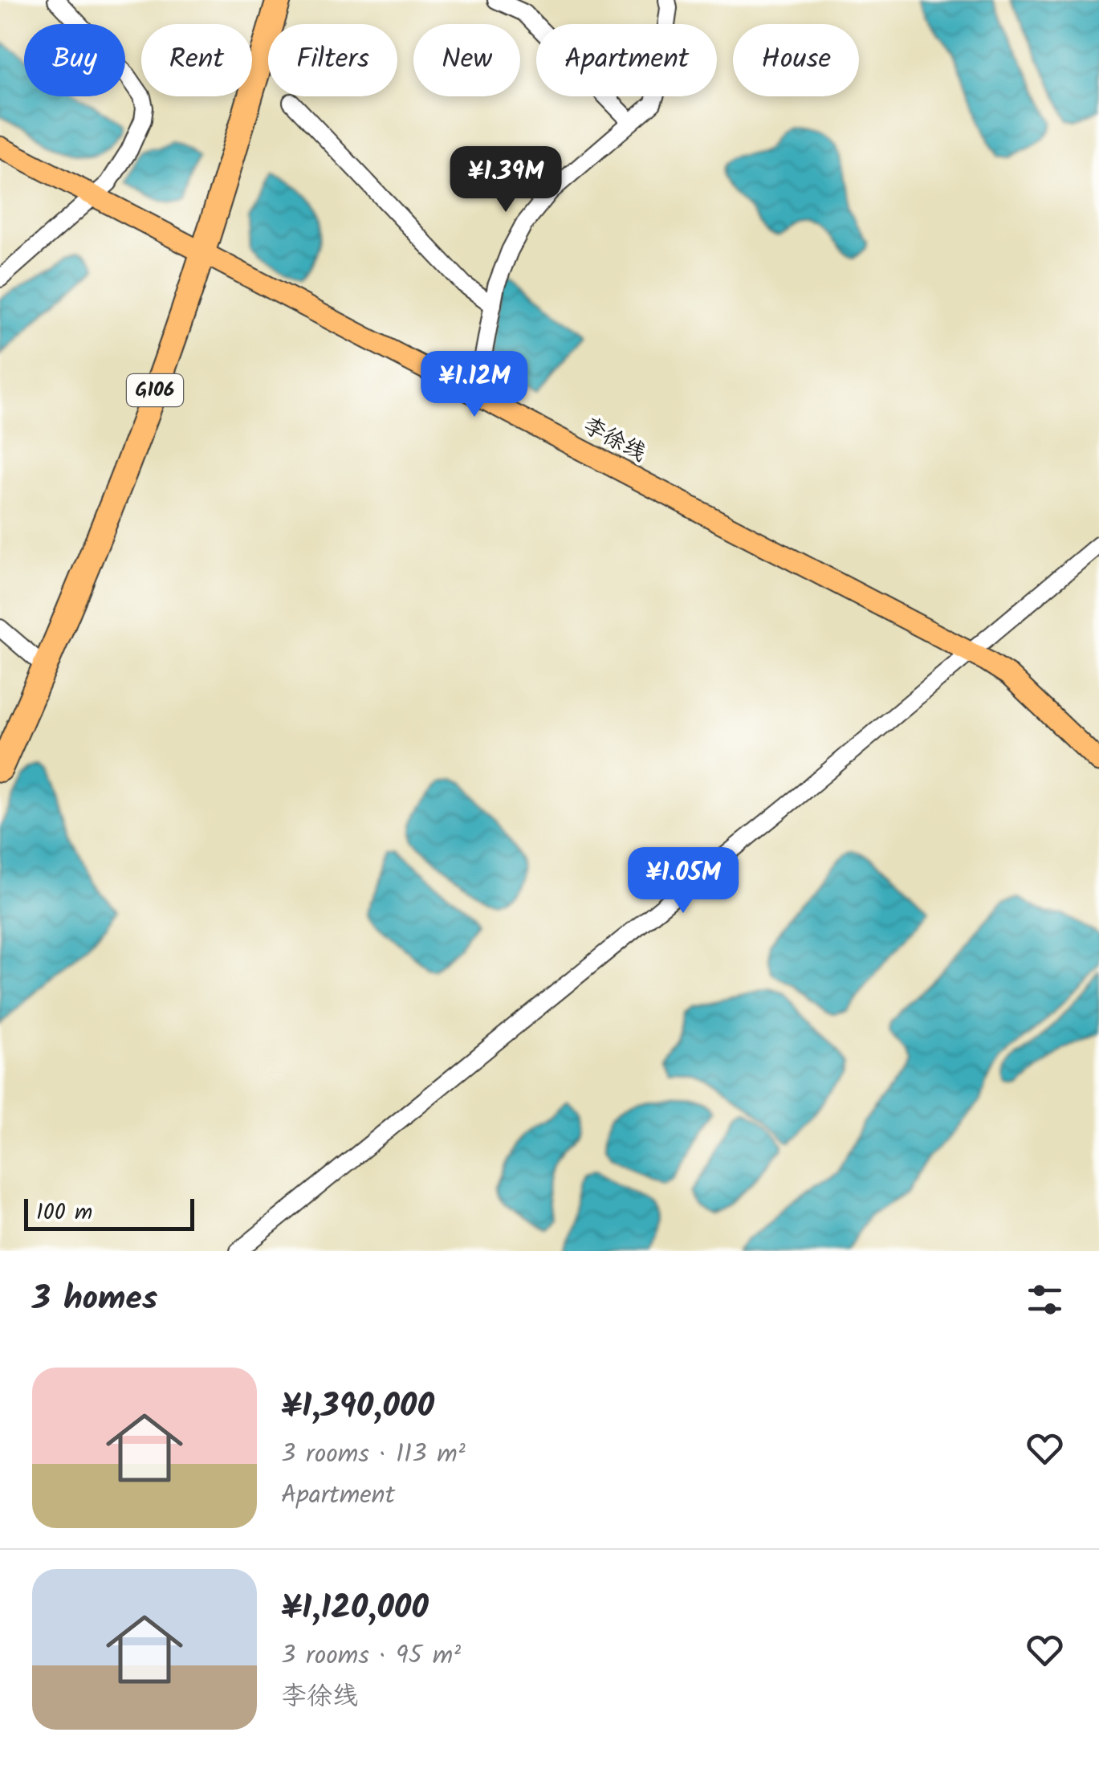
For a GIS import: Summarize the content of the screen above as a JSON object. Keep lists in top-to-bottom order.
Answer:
{
  "streets": {
    "highway": ["G106"],
    "main road": ["李徐线"]
  },
  "crossings": [
    ["G106", "李徐线"]
  ],
  "scale_bar": "100 m",
  "page": {
    "chip": [
      "Buy",
      "Rent",
      "Filters",
      "New",
      "Apartment",
      "House"
    ],
    "price": ["¥1.39M", "¥1.12M", "¥1.05M"],
    "scale": "100 m",
    "heading": "3 homes",
    "list": [
      {
        "name": "¥1,390,000",
        "note": "3 rooms · 113 m² · Apartment"
      },
      {
        "name": "¥1,120,000",
        "note": "3 rooms · 95 m² · 李徐线"
      }
    ]
  }
}
